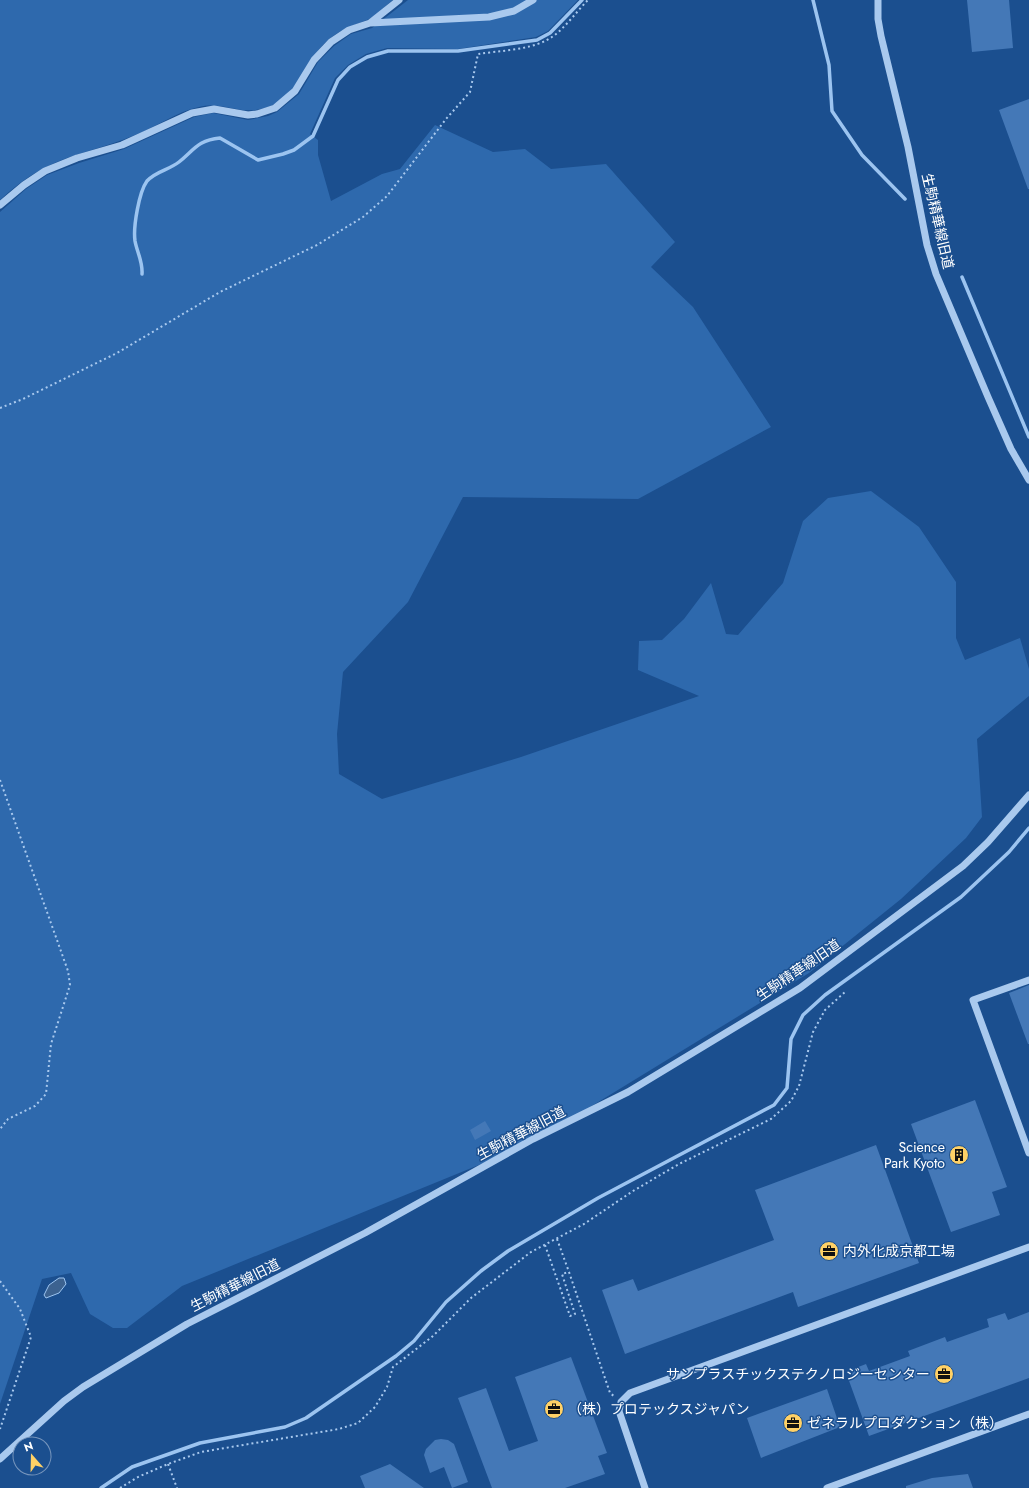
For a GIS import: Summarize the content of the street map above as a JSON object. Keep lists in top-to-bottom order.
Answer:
{
  "streets": {
    "street": ["生駒精華線旧道"]
  },
  "places": {
    "building": ["Science Park Kyoto"],
    "office": [
      "内外化成京都工場",
      "サンプラスチックステクノロジーセンター",
      "（株）プロテックスジャパン",
      "ゼネラルプロダクション（株）"
    ]
  },
  "north": "top"
}
